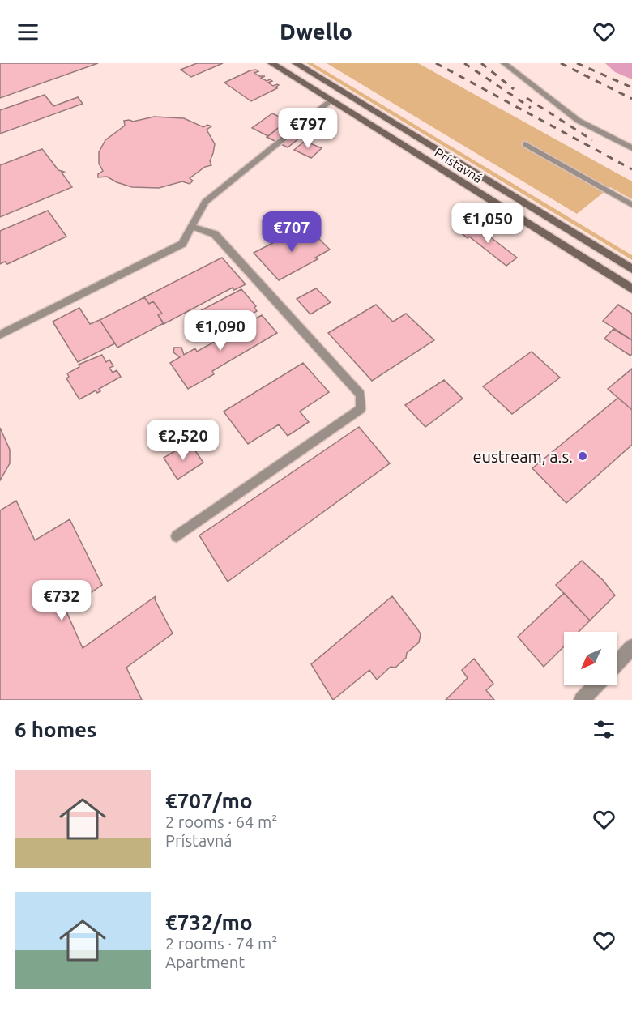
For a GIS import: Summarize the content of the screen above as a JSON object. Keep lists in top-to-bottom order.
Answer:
{
  "streets": {
    "main road": ["Prístavná"]
  },
  "places": ["eustream, a.s."],
  "north": "bottom left",
  "page": {
    "header": "Dwello",
    "price": [
      "€797",
      "€1,050",
      "€707",
      "€1,090",
      "€2,520",
      "€732"
    ],
    "heading": "6 homes",
    "list": [
      {
        "name": "€707/mo",
        "note": "2 rooms · 64 m² · Prístavná"
      },
      {
        "name": "€732/mo",
        "note": "2 rooms · 74 m² · Apartment"
      }
    ]
  }
}
